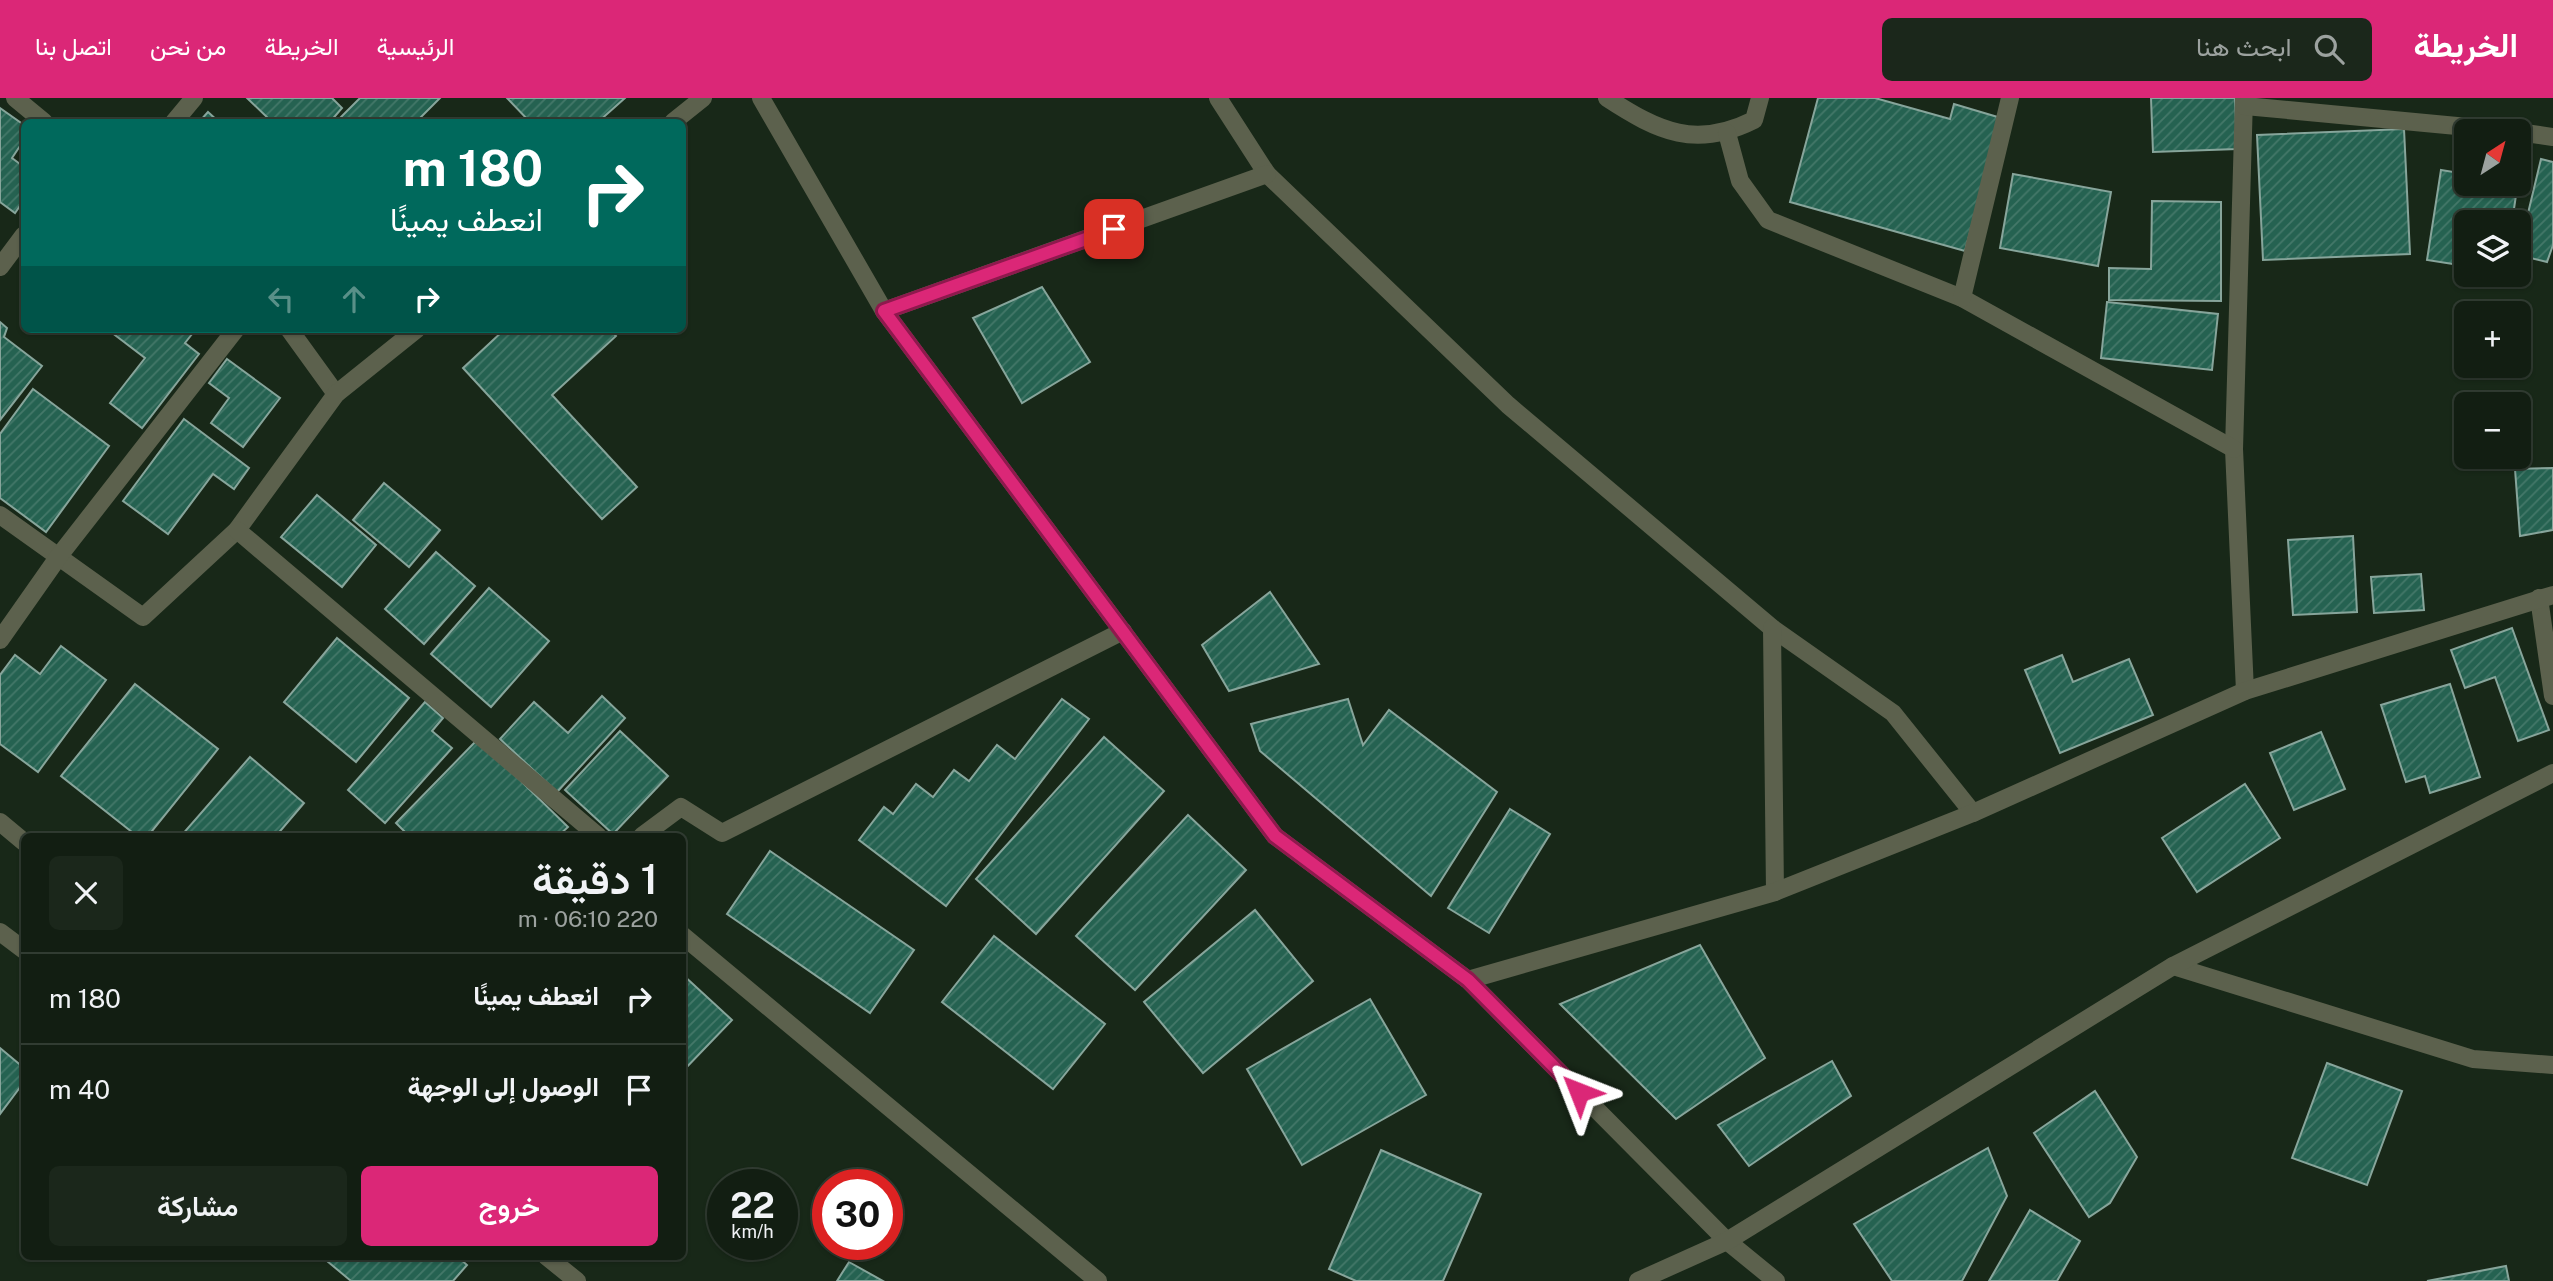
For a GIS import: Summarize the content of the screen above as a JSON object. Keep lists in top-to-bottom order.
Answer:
{
  "north": "top right",
  "page": {
    "header": "الخريطة",
    "search": "ابحث هنا",
    "nav": [
      "الرئيسية",
      "الخريطة",
      "من نحن",
      "اتصل بنا"
    ],
    "map_buttons": ["+", "−"],
    "turn": ["180 m", "انعطف يمينًا"],
    "heading": ["1 دقيقة", "220 m · 06:10"],
    "list": [
      {
        "name": "انعطف يمينًا",
        "value": "180 m"
      },
      {
        "name": "الوصول إلى الوجهة",
        "value": "40 m"
      }
    ],
    "buttons": ["خروج", "مشاركة"],
    "speed": "22 km/h",
    "limit": "30"
  }
}
